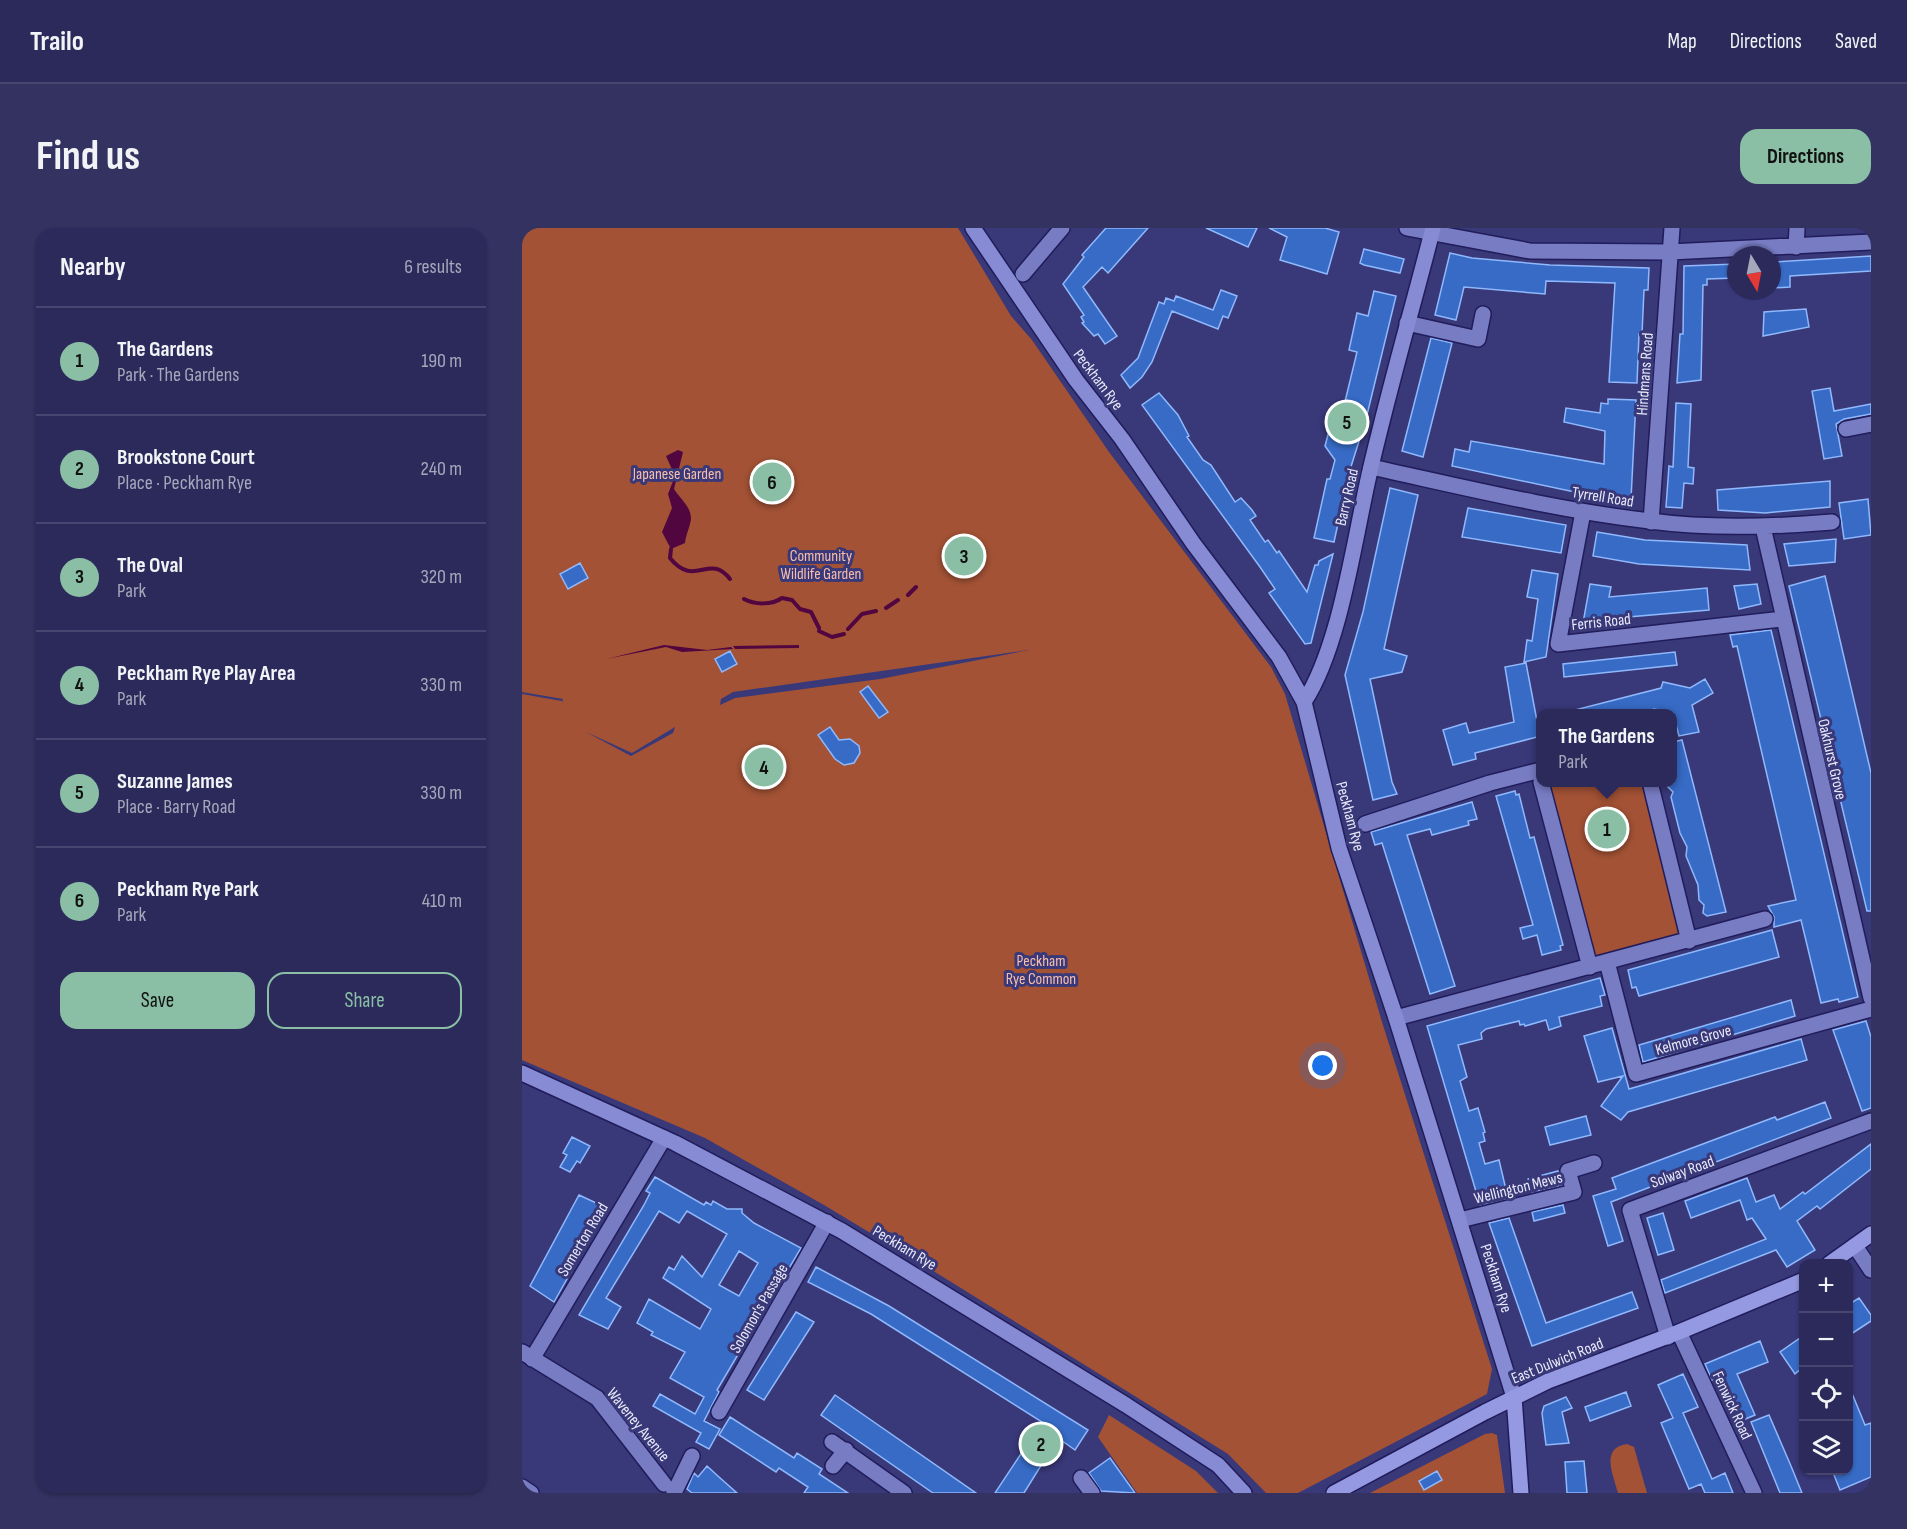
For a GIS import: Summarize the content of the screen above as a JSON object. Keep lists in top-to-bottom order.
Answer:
{
  "streets": {
    "main road": ["Peckham Rye", "Barry Road", "East Dulwich Road"],
    "street": [
      "Hindmans Road",
      "Tyrrell Road",
      "Ferris Road",
      "Oakhurst Grove",
      "Kelmore Grove",
      "Solway Road",
      "Wellington Mews",
      "Somerton Road",
      "Solomon's Passage",
      "Fenwick Road",
      "Waveney Avenue"
    ]
  },
  "crossings": [
    ["Hindmans Road", "Tyrrell Road"],
    ["Peckham Rye", "Barry Road"],
    ["Peckham Rye", "Wellington Mews"],
    ["Peckham Rye", "Somerton Road"],
    ["Peckham Rye", "Solomon's Passage"],
    ["Peckham Rye", "East Dulwich Road"],
    ["Tyrrell Road", "Barry Road"],
    ["Tyrrell Road", "Ferris Road"],
    ["Tyrrell Road", "Oakhurst Grove"],
    ["Ferris Road", "Oakhurst Grove"],
    ["Solway Road", "East Dulwich Road"],
    ["Solway Road", "Fenwick Road"],
    ["Somerton Road", "Waveney Avenue"],
    ["East Dulwich Road", "Fenwick Road"]
  ],
  "parks": ["Japanese Garden", "Community Wildlife Garden", "Peckham Rye Common"],
  "north": "bottom",
  "page": {
    "header": "Trailo",
    "nav": ["Map", "Directions", "Saved"],
    "buttons": [
      "Directions",
      ["Save", "Share"]
    ],
    "title": "Find us",
    "heading": ["Nearby", "6 results"],
    "list": [
      {
        "mark": "1",
        "name": "The Gardens",
        "note": "Park · The Gardens",
        "value": "190 m"
      },
      {
        "mark": "2",
        "name": "Brookstone Court",
        "note": "Place · Peckham Rye",
        "value": "240 m"
      },
      {
        "mark": "3",
        "name": "The Oval",
        "note": "Park",
        "value": "320 m"
      },
      {
        "mark": "4",
        "name": "Peckham Rye Play Area",
        "note": "Park",
        "value": "330 m"
      },
      {
        "mark": "5",
        "name": "Suzanne James",
        "note": "Place · Barry Road",
        "value": "330 m"
      },
      {
        "mark": "6",
        "name": "Peckham Rye Park",
        "note": "Park",
        "value": "410 m"
      }
    ],
    "pins": [
      "5",
      "6",
      "3",
      "4",
      "1",
      "2"
    ],
    "popup": ["The Gardens", "Park"],
    "map_buttons": ["+", "−"]
  }
}
